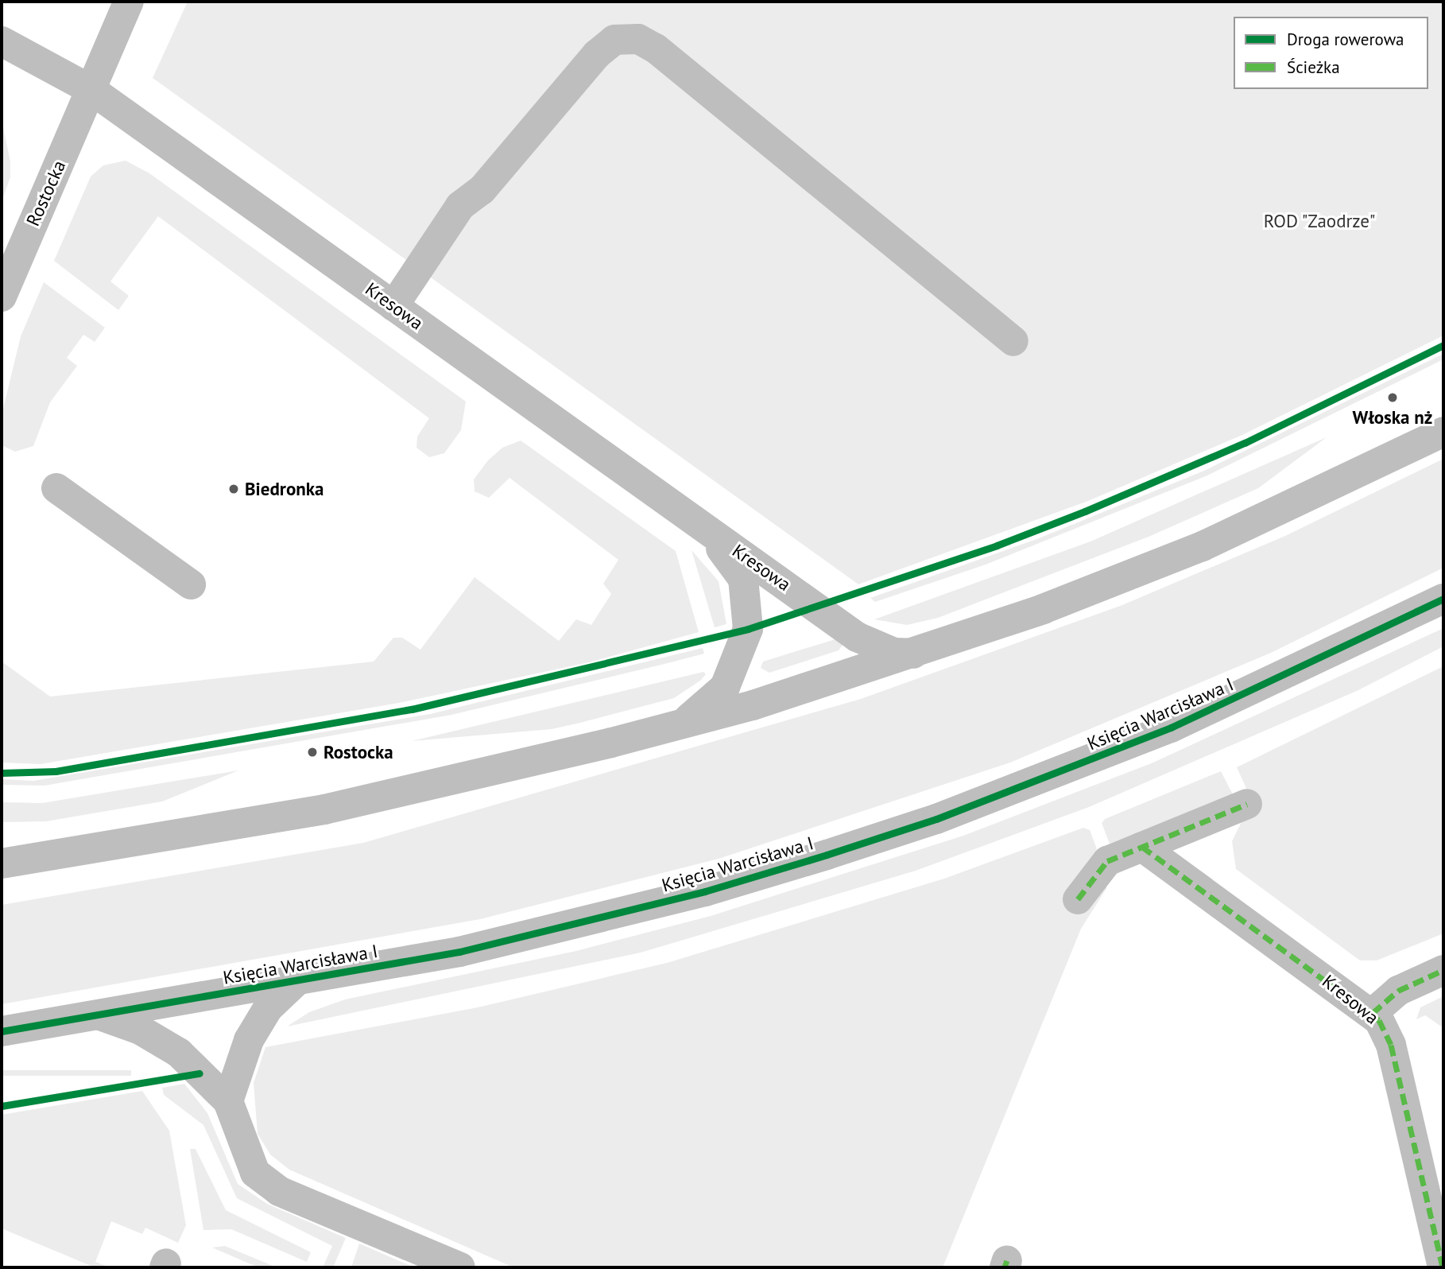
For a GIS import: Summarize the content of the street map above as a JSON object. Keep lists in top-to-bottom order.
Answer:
{
  "streets": {
    "street": ["Rostocka", "Kresowa", "Księcia Warcisława I"]
  },
  "crossings": [
    ["Rostocka", "Kresowa"]
  ],
  "parks": ["ROD \"Zaodrze\""],
  "places": ["Włoska nż", "Biedronka", "Rostocka"],
  "legend": ["Droga rowerowa", "Ścieżka"]
}
